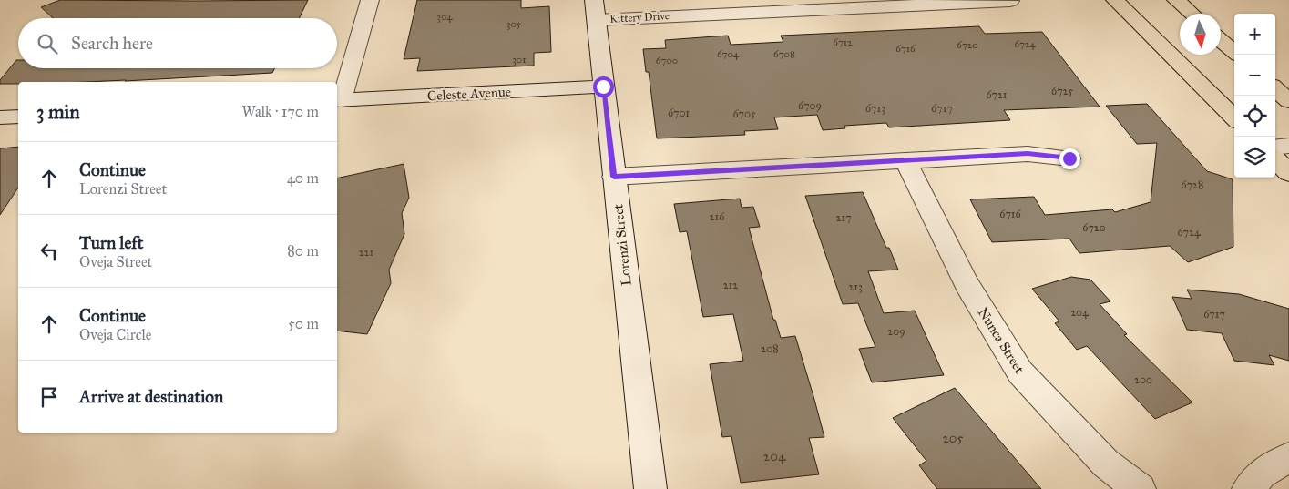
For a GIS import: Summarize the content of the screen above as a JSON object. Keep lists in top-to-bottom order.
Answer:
{
  "streets": {
    "street": [
      "Kittery Drive",
      "Celeste Avenue",
      "Lorenzi Street",
      "Nunca Street"
    ]
  },
  "crossings": [
    ["Kittery Drive", "Lorenzi Street"],
    ["Celeste Avenue", "Lorenzi Street"]
  ],
  "house_numbers": [
    "304",
    "305",
    "6712",
    "6724",
    "6720",
    "6716",
    "6704",
    "6708",
    "301",
    "6700",
    "6725",
    "6721",
    "6709",
    "6713",
    "6717",
    "6701",
    "6705",
    "6728",
    "6716",
    "216",
    "217",
    "6720",
    "6724",
    "221",
    "212",
    "213",
    "204",
    "6717",
    "209",
    "208",
    "200",
    "205",
    "204"
  ],
  "north": "bottom",
  "page": {
    "map_buttons": ["+", "−"],
    "search": "Search here",
    "heading": ["3 min", "Walk · 170 m"],
    "list": [
      ["Continue", "Lorenzi Street", "40 m"],
      ["Turn left", "Oveja Street", "80 m"],
      ["Continue", "Oveja Circle", "50 m"],
      "Arrive at destination"
    ]
  }
}
